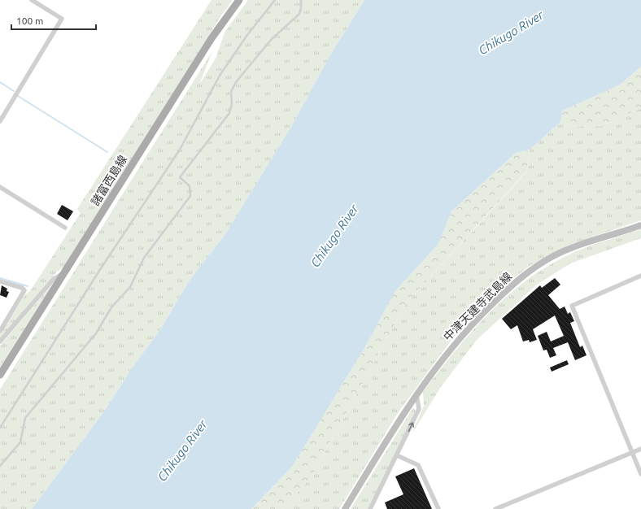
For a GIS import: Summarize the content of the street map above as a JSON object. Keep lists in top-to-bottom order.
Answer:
{
  "streets": {
    "main road": ["諸富西島線", "中津天建寺武島線"]
  },
  "water": ["Chikugo River"],
  "scale_bar": "100 m"
}
